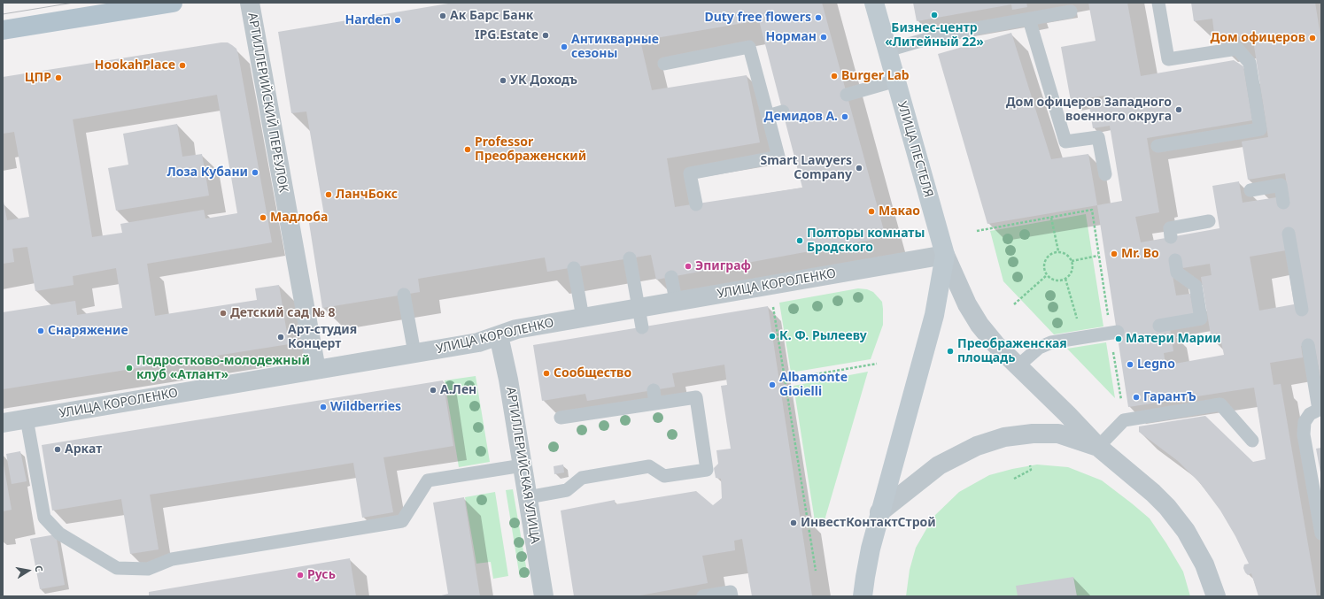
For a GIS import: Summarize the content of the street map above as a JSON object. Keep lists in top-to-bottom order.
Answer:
{
  "streets": {
    "street": [
      "АРТИЛЛЕРИЙСКИЙ ПЕРЕУЛОК",
      "УЛИЦА ПЕСТЕЛЯ",
      "УЛИЦА КОРОЛЕНКО",
      "АРТИЛЛЕРИЙСКАЯ УЛИЦА"
    ]
  },
  "crossings": [
    ["АРТИЛЛЕРИЙСКИЙ ПЕРЕУЛОК", "УЛИЦА КОРОЛЕНКО"],
    ["УЛИЦА ПЕСТЕЛЯ", "УЛИЦА КОРОЛЕНКО"],
    ["УЛИЦА КОРОЛЕНКО", "АРТИЛЛЕРИЙСКАЯ УЛИЦА"]
  ],
  "places": [
    "Бизнес-центр «Литейный 22»",
    "Ак Барс Банк",
    "Duty free flowers",
    "Harden",
    "IPG.Estate",
    "Норман",
    "Дом офицеров",
    "Антикварные сезоны",
    "HookahPlace",
    "Burger Lab",
    "ЦПР",
    "УК Доходъ",
    "Дом офицеров Западного военного округа",
    "Демидов А.",
    "Professor Преображенский",
    "Smart Lawyers Company",
    "Лоза Кубани",
    "ЛанчБокс",
    "Макао",
    "Мадлоба",
    "Полторы комнаты Бродского",
    "Mr. Bo",
    "Эпиграф",
    "Детский сад № 8",
    "Снаряжение",
    "К. Ф. Рылееву",
    "Арт-студия Концерт",
    "Матери Марии",
    "Преображенская площадь",
    "Legno",
    "Подростково-молодежный клуб «Атлант»",
    "Сообщество",
    "Albamonte Gioielli",
    "А.Лен",
    "ГарантЪ",
    "Wildberries",
    "Аркат",
    "ИнвестКонтактСтрой",
    "Русь"
  ],
  "north": "right"
}
